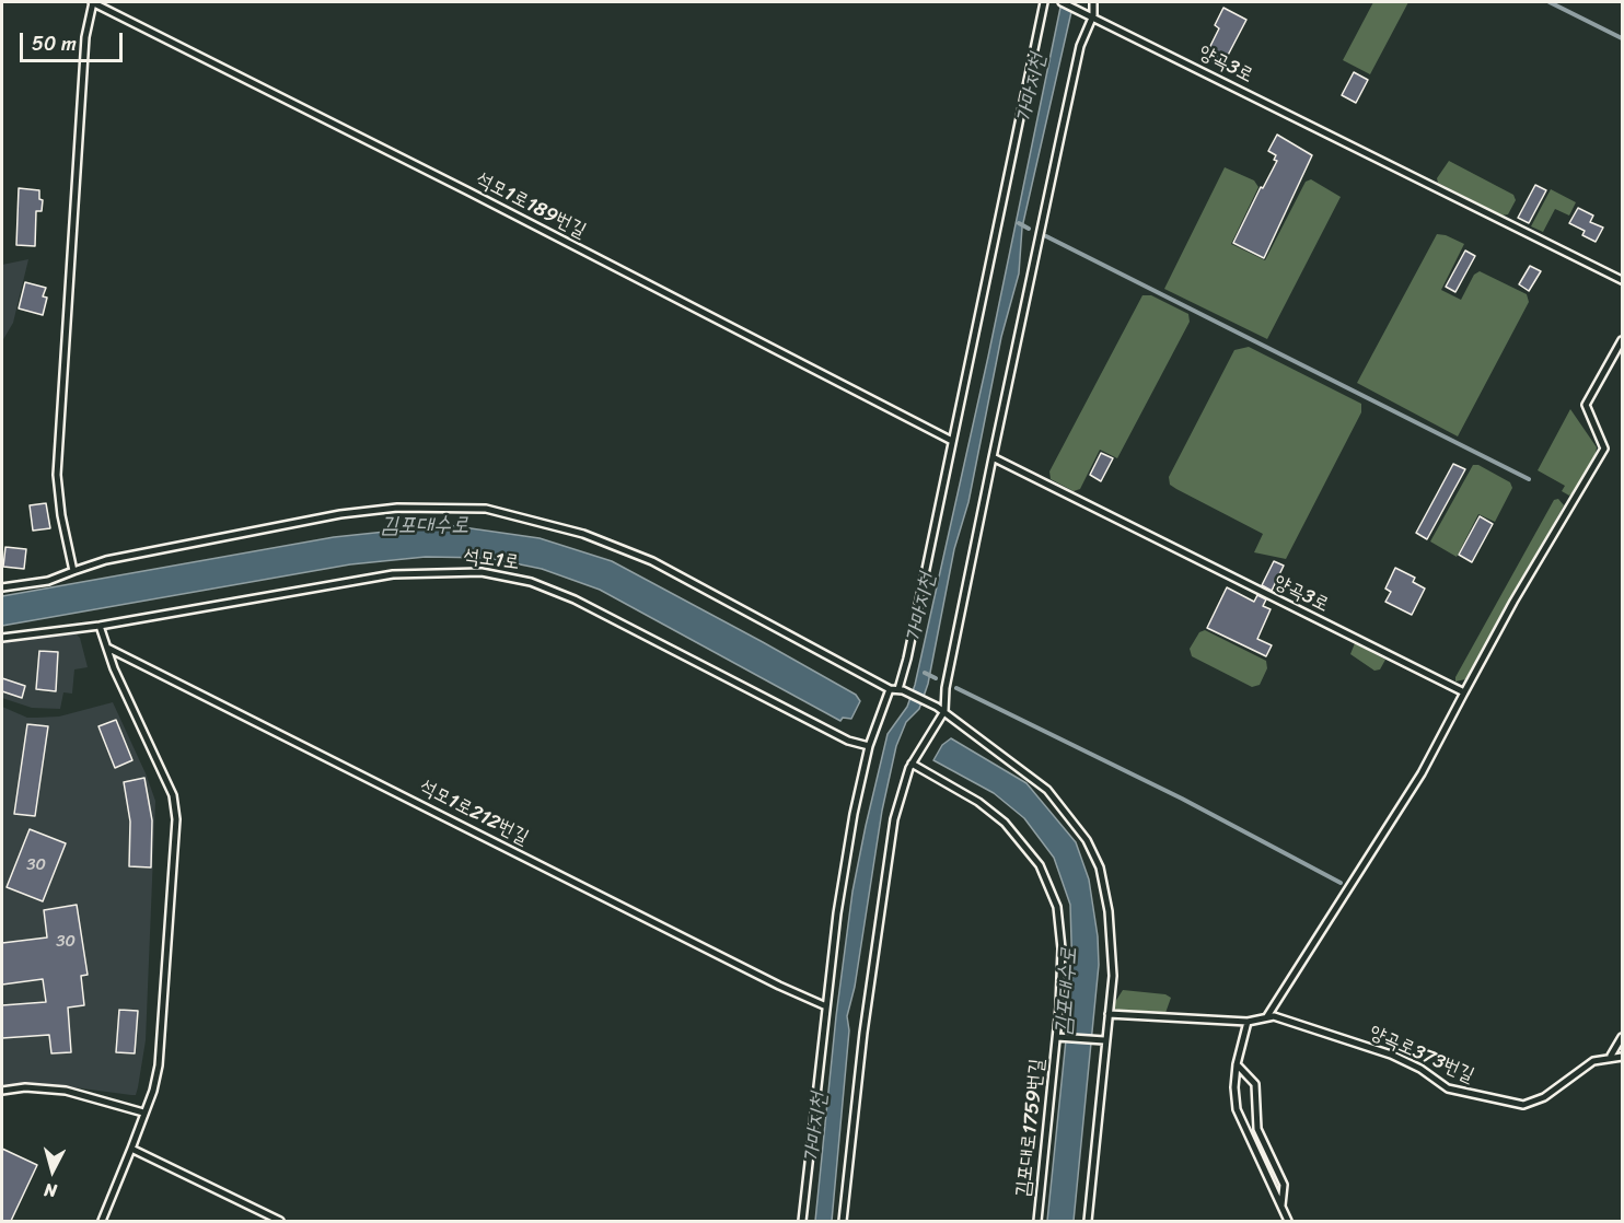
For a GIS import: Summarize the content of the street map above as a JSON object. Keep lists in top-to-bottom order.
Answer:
{
  "streets": {
    "lane": [
      "양곡3로",
      "석모1로189번길",
      "석모1로",
      "석모1로212번길",
      "양곡로373번길",
      "김포대로1759번길"
    ]
  },
  "water": ["가마지천", "김포대수로"],
  "house_numbers": ["30", "30"],
  "scale_bar": "50 m",
  "north": "bottom"
}
